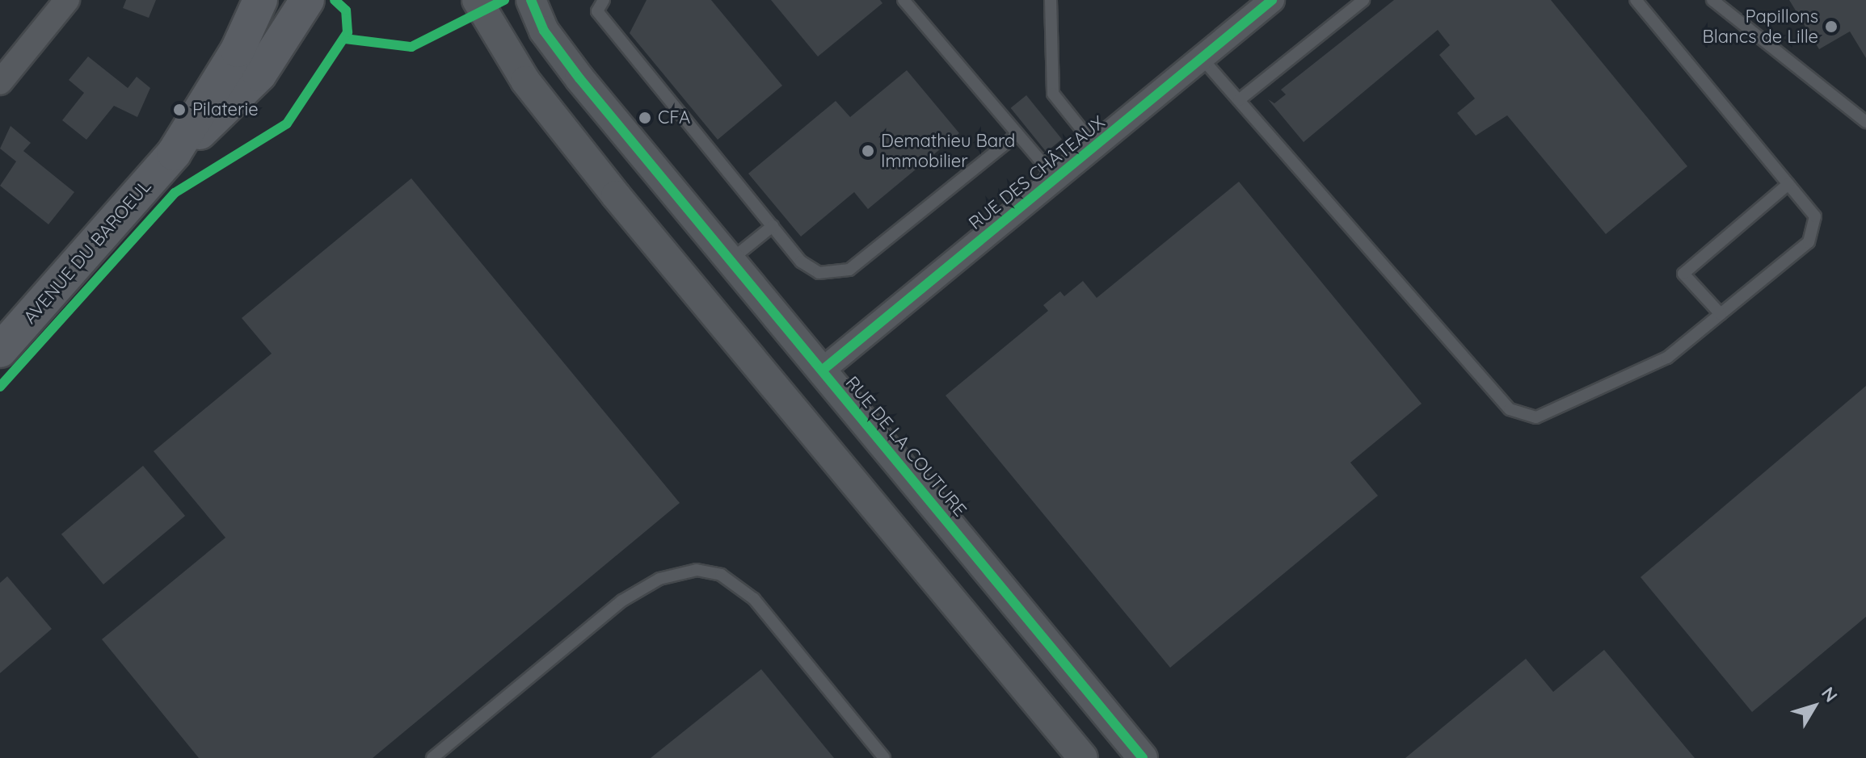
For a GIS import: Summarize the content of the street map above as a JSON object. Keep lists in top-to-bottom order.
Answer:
{
  "streets": {
    "main road": ["AVENUE DU BAROEUL"],
    "street": ["RUE DES CHÂTEAUX", "RUE DE LA COUTURE"]
  },
  "crossings": [
    ["RUE DES CHÂTEAUX", "RUE DE LA COUTURE"]
  ],
  "places": [
    "Papillons Blancs de Lille",
    "Pilaterie",
    "CFA",
    "Demathieu Bard Immobilier"
  ],
  "north": "top right"
}
